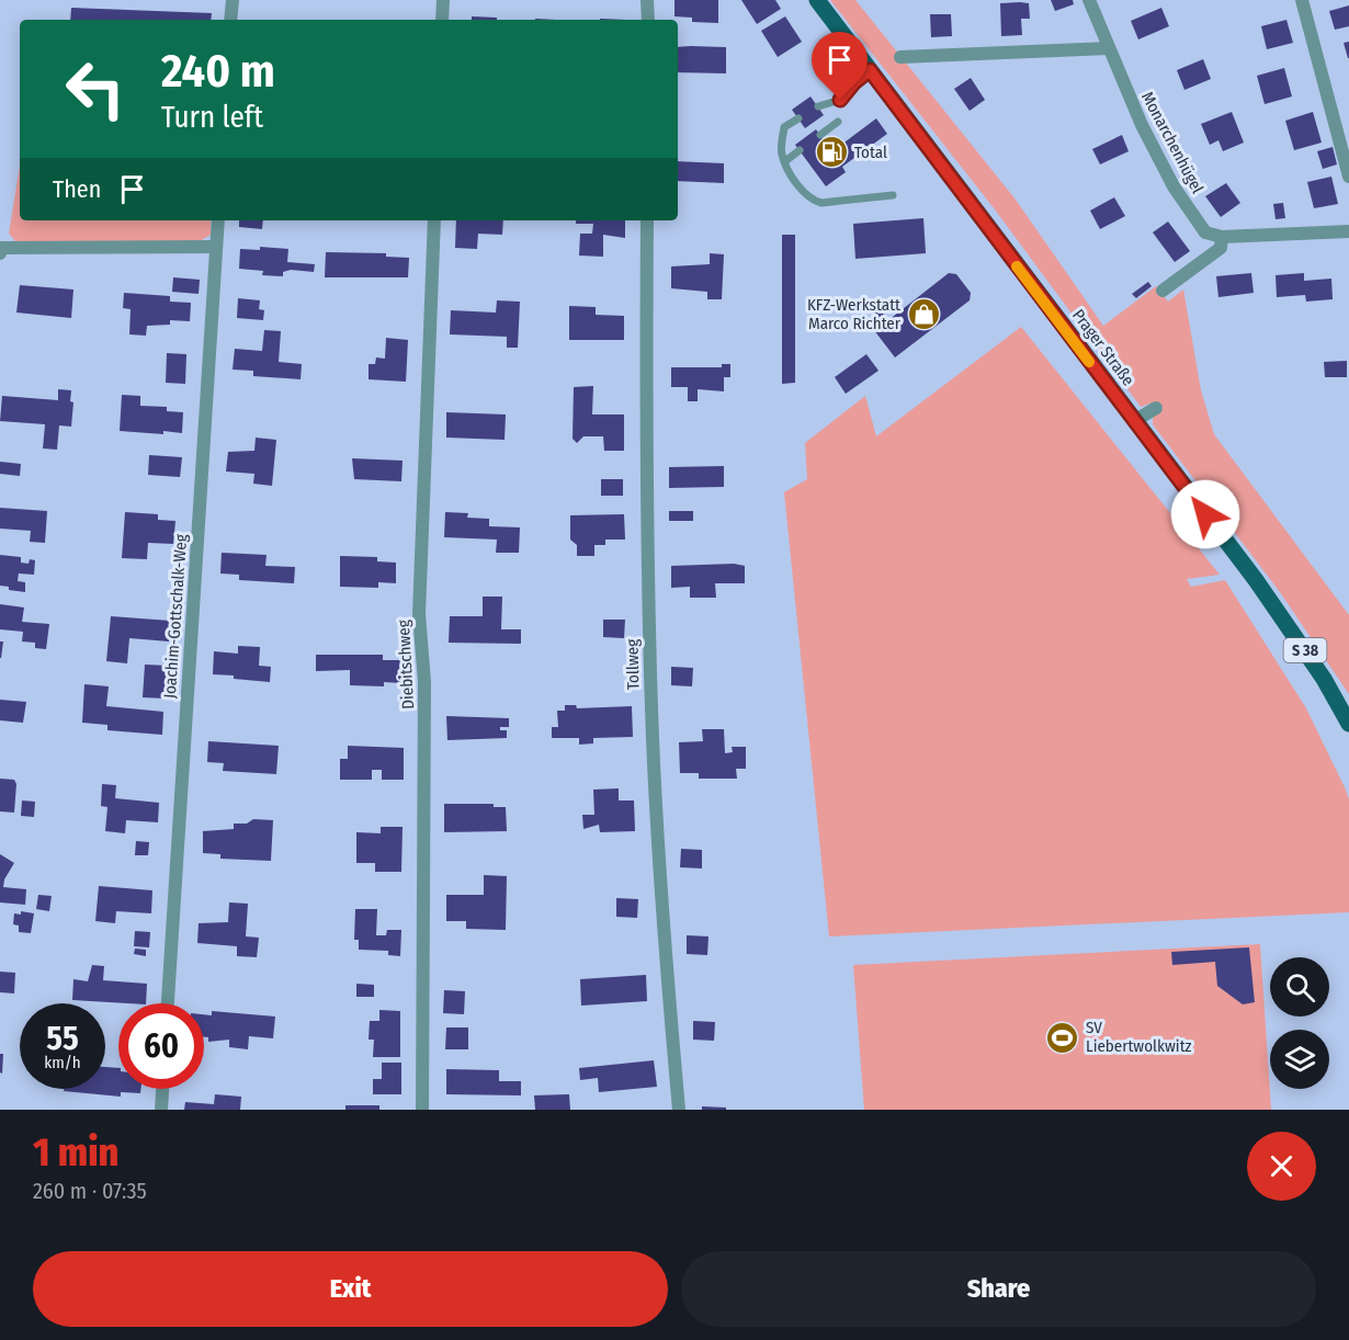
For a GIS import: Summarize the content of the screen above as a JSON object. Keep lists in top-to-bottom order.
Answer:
{
  "streets": {
    "main road": ["Prager Straße", "S 38"],
    "street": [
      "Monarchenhügel",
      "Joachim-Gottschalk-Weg",
      "Diebitschweg",
      "Tollweg"
    ]
  },
  "places": {
    "fuel station": ["Total"],
    "shop": ["KFZ-Werkstatt Marco Richter"],
    "sports": ["SV Liebertwolkwitz"]
  },
  "page": {
    "turn": ["240 m", "Turn left"],
    "then": "Then",
    "speed": "55 km/h",
    "limit": "60",
    "heading": ["1 min", "260 m · 07:35"],
    "buttons": ["Exit", "Share"]
  }
}
